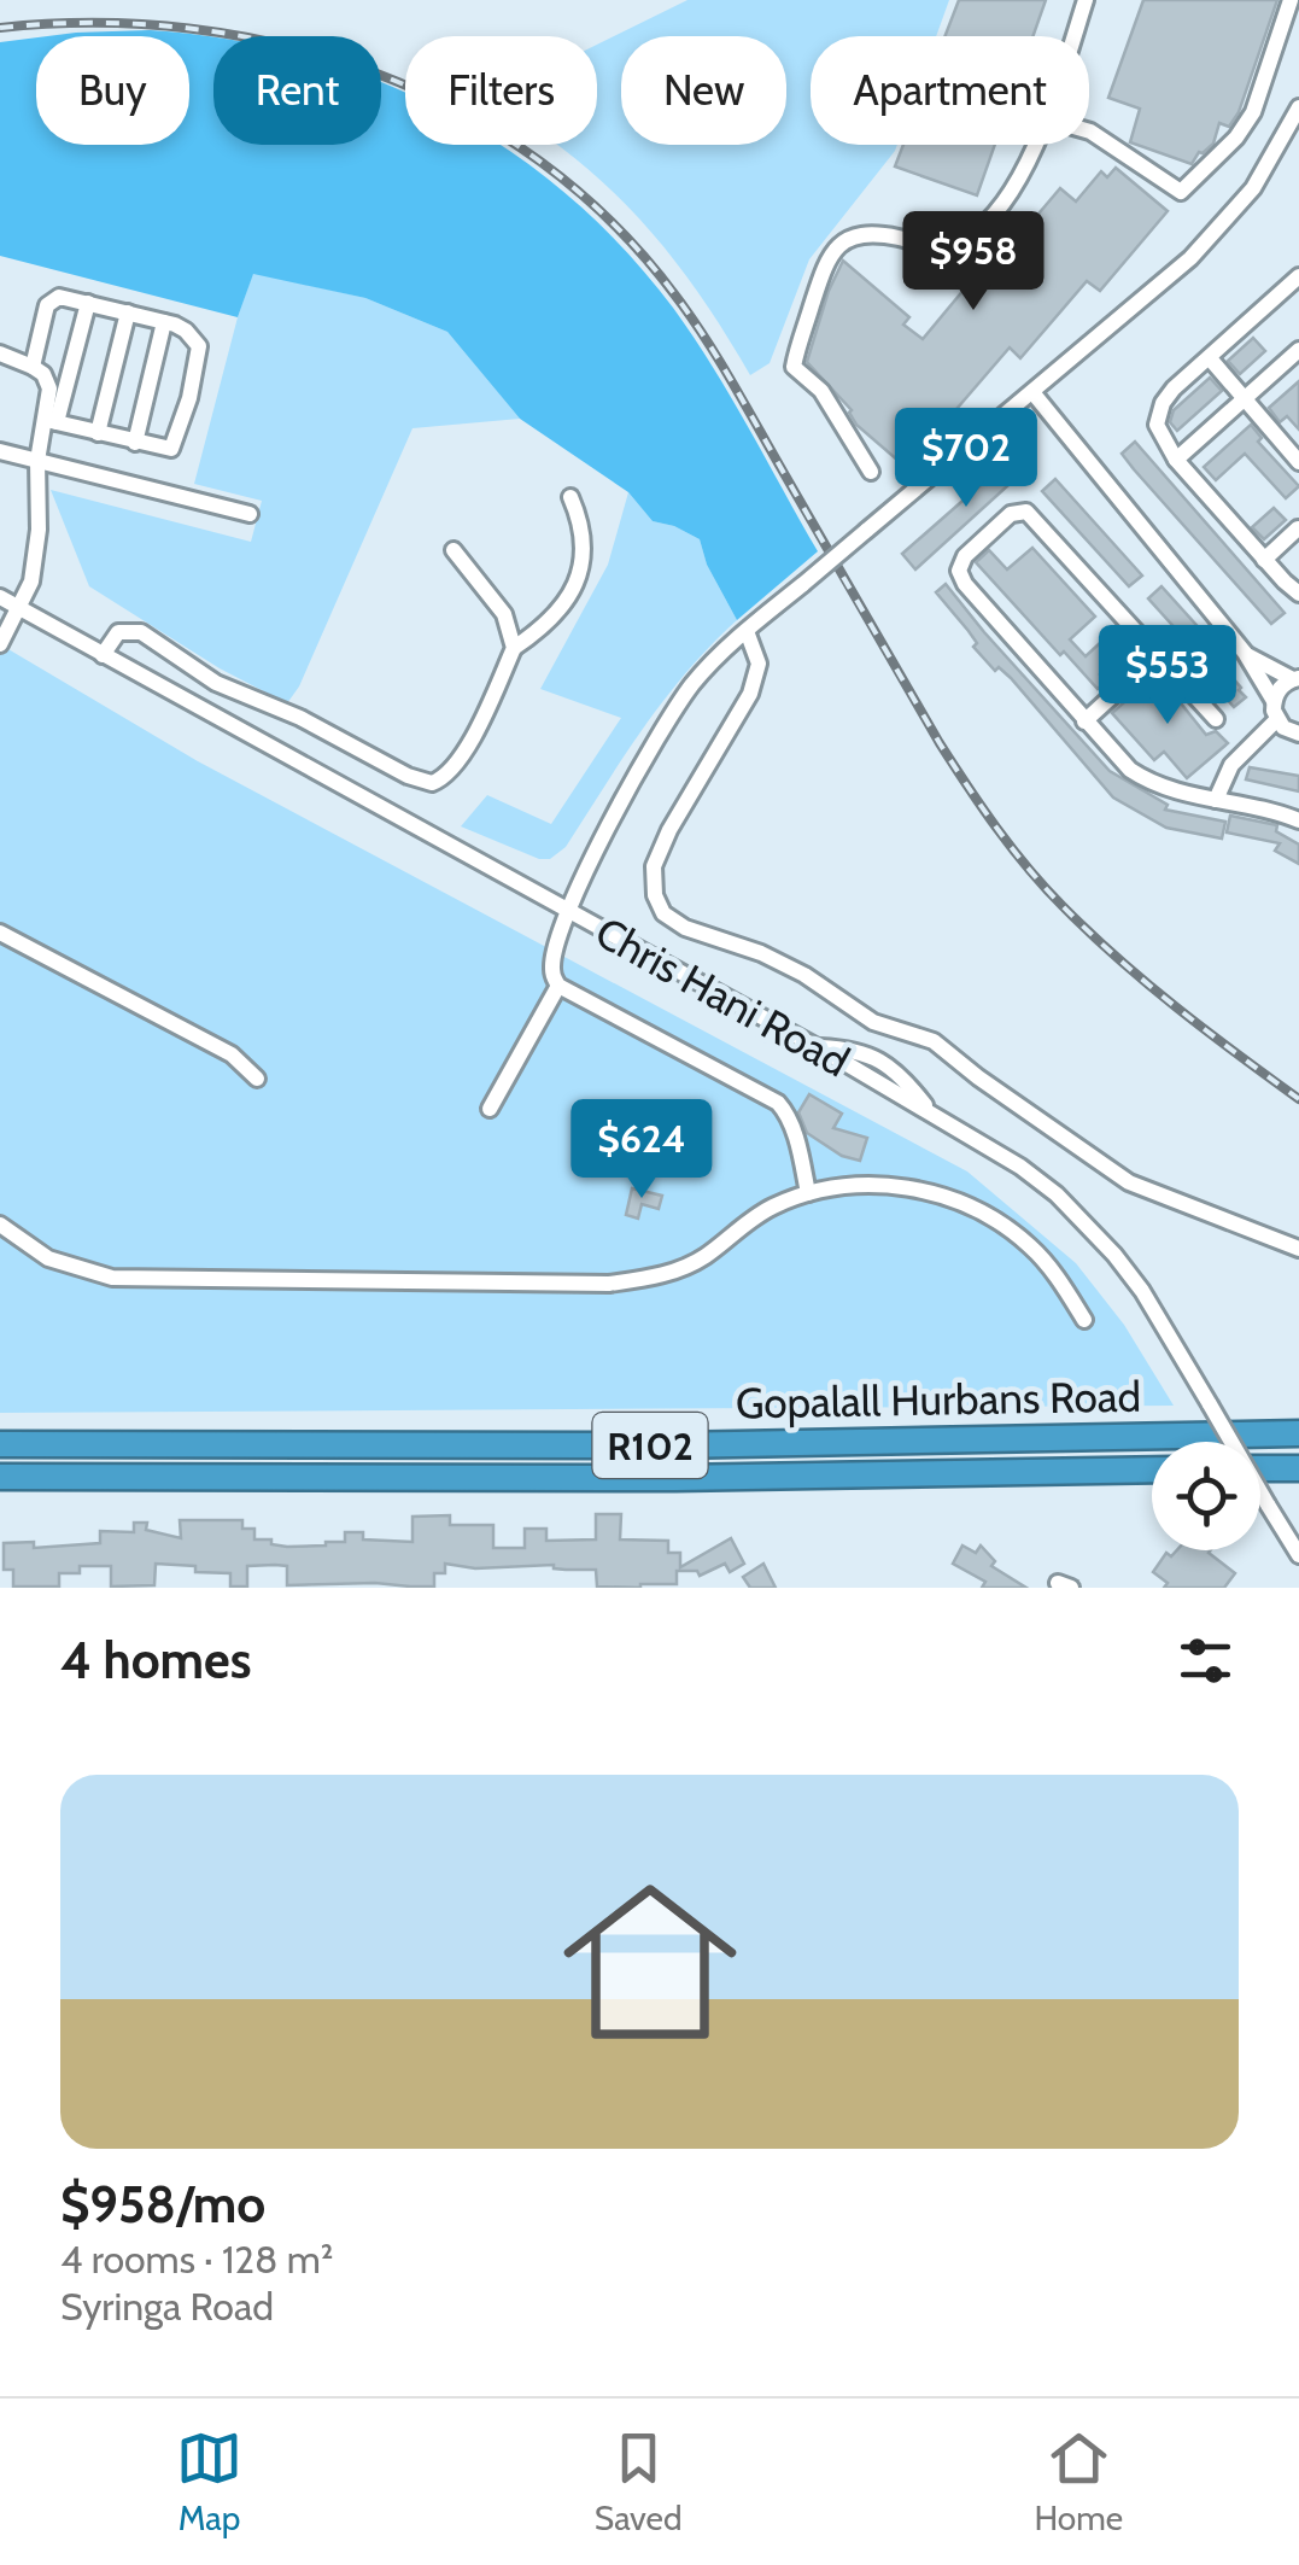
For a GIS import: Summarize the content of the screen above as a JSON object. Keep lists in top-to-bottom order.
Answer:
{
  "streets": {
    "highway": ["Gopalall Hurbans Road", "R102"],
    "street": ["Chris Hani Road"]
  },
  "page": {
    "chip": [
      "Buy",
      "Rent",
      "Filters",
      "New",
      "Apartment"
    ],
    "price": [
      "$958",
      "$702",
      "$553",
      "$624"
    ],
    "heading": "4 homes",
    "list": [
      {
        "name": "$958/mo",
        "note": "4 rooms · 128 m² · Syringa Road"
      }
    ],
    "tabs": ["Map", "Saved", "Home"]
  }
}
